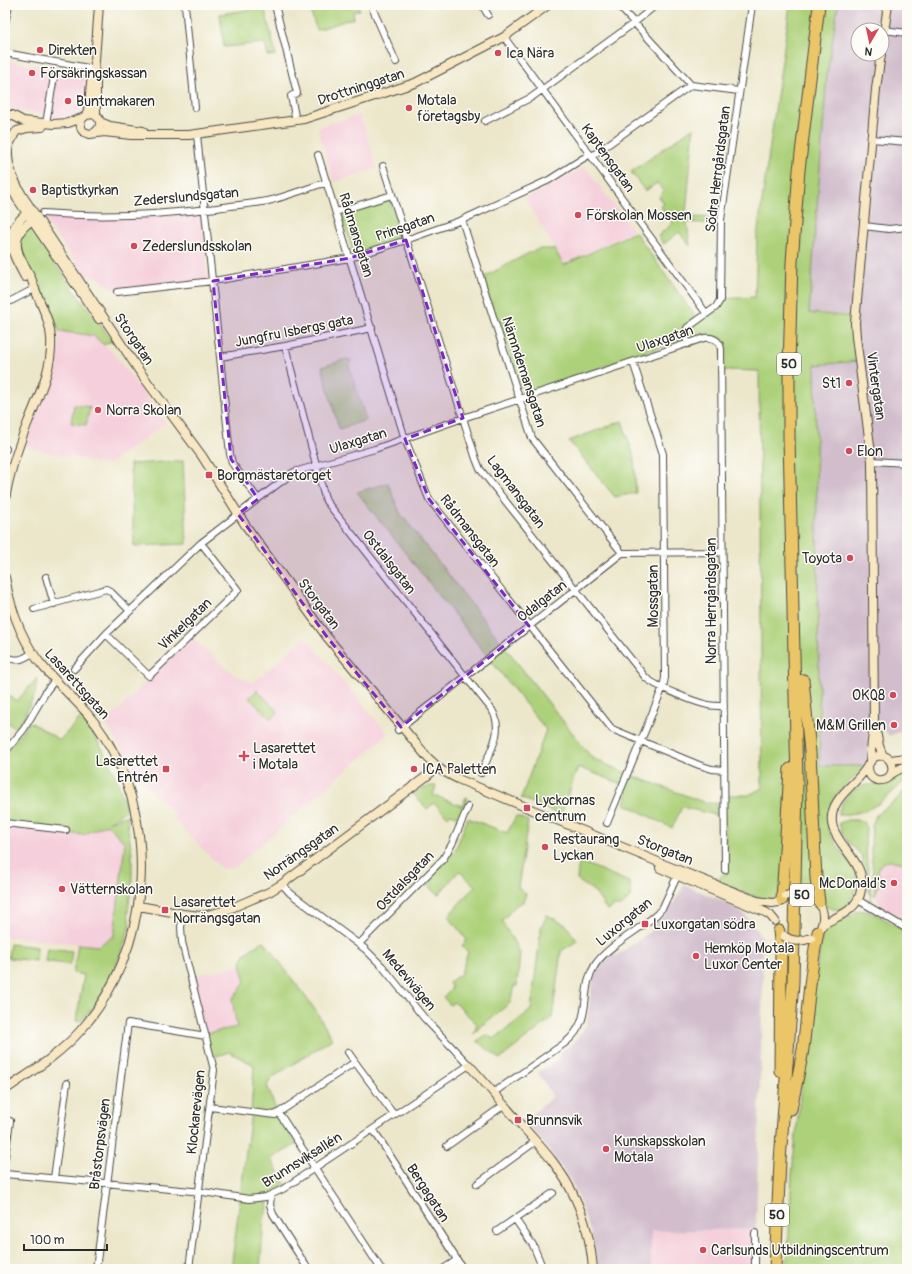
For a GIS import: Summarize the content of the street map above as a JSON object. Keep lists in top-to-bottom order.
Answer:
{
  "streets": {
    "highway": ["50"],
    "street": [
      "Drottninggatan",
      "Kaptensgatan",
      "Södra Herrgårdsgatan",
      "Zederslundsgatan",
      "Prinsgatan",
      "Rådmansgatan",
      "Jungfru Isbergs gata",
      "Storgatan",
      "Ulaxgatan",
      "Nämndemansgatan",
      "Vintergatan",
      "Lagmansgatan",
      "Ostdalsgatan",
      "Mossgatan",
      "Odalgatan",
      "Norra Herrgårdsgatan",
      "Vinkelgatan",
      "Lasarettsgatan",
      "Norrängsgatan",
      "Luxorgatan",
      "Medevivägen",
      "Klockarevägen",
      "Bråstorpsvägen",
      "Brunnsviksallén",
      "Bergagatan"
    ]
  },
  "crossings": [
    ["Drottninggatan", "Kaptensgatan"],
    ["Kaptensgatan", "Södra Herrgårdsgatan"],
    ["Kaptensgatan", "Prinsgatan"],
    ["Södra Herrgårdsgatan", "Ulaxgatan"],
    ["Zederslundsgatan", "Rådmansgatan"],
    ["Zederslundsgatan", "Storgatan"],
    ["Prinsgatan", "Rådmansgatan"],
    ["Prinsgatan", "Nämndemansgatan"],
    ["Prinsgatan", "Lagmansgatan"],
    ["Rådmansgatan", "Jungfru Isbergs gata"],
    ["Rådmansgatan", "Ulaxgatan"],
    ["Rådmansgatan", "Mossgatan"],
    ["Rådmansgatan", "Odalgatan"],
    ["Rådmansgatan", "Norra Herrgårdsgatan"],
    ["Jungfru Isbergs gata", "Ostdalsgatan"],
    ["Storgatan", "Ulaxgatan"],
    ["Storgatan", "50"],
    ["Storgatan", "Odalgatan"],
    ["Storgatan", "Norrängsgatan"],
    ["Storgatan", "Luxorgatan"],
    ["Ulaxgatan", "Nämndemansgatan"],
    ["Ulaxgatan", "Lagmansgatan"],
    ["Ulaxgatan", "Ostdalsgatan"],
    ["Ulaxgatan", "Mossgatan"],
    ["Ulaxgatan", "Norra Herrgårdsgatan"],
    ["Ulaxgatan", "Vinkelgatan"],
    ["Nämndemansgatan", "Odalgatan"],
    ["Lagmansgatan", "Mossgatan"],
    ["Lagmansgatan", "Odalgatan"],
    ["Lagmansgatan", "Norra Herrgårdsgatan"],
    ["Ostdalsgatan", "Odalgatan"],
    ["Ostdalsgatan", "Medevivägen"],
    ["Lasarettsgatan", "Norrängsgatan"],
    ["Norrängsgatan", "Medevivägen"],
    ["Norrängsgatan", "Klockarevägen"],
    ["Luxorgatan", "Medevivägen"],
    ["Medevivägen", "Brunnsviksallén"],
    ["Klockarevägen", "Bråstorpsvägen"],
    ["Klockarevägen", "Brunnsviksallén"],
    ["Bråstorpsvägen", "Brunnsviksallén"],
    ["Brunnsviksallén", "Bergagatan"]
  ],
  "places": {
    "other": [
      "Direkten",
      "Ica Nära",
      "Försäkringskassan",
      "Buntmakaren",
      "Motala företagsby",
      "Baptistkyrkan",
      "Förskolan Mossen",
      "Zederslundsskolan",
      "St1",
      "Norra Skolan",
      "Elon",
      "Toyota",
      "OKQ8",
      "M&M Grillen",
      "ICA Paletten",
      "Restaurang Lyckan",
      "McDonald's",
      "Vätternskolan",
      "Hemköp Motala Luxor Center",
      "Kunskapsskolan Motala",
      "Carlsunds Utbildningscentrum"
    ],
    "transit": [
      "Borgmästaretorget",
      "Lasarettet Entrén",
      "Lyckornas centrum",
      "Lasarettet Norrängsgatan",
      "Luxorgatan södra",
      "Brunnsvik"
    ],
    "health": ["Lasarettet i Motala"]
  },
  "scale_bar": "100 m",
  "north": "bottom"
}
